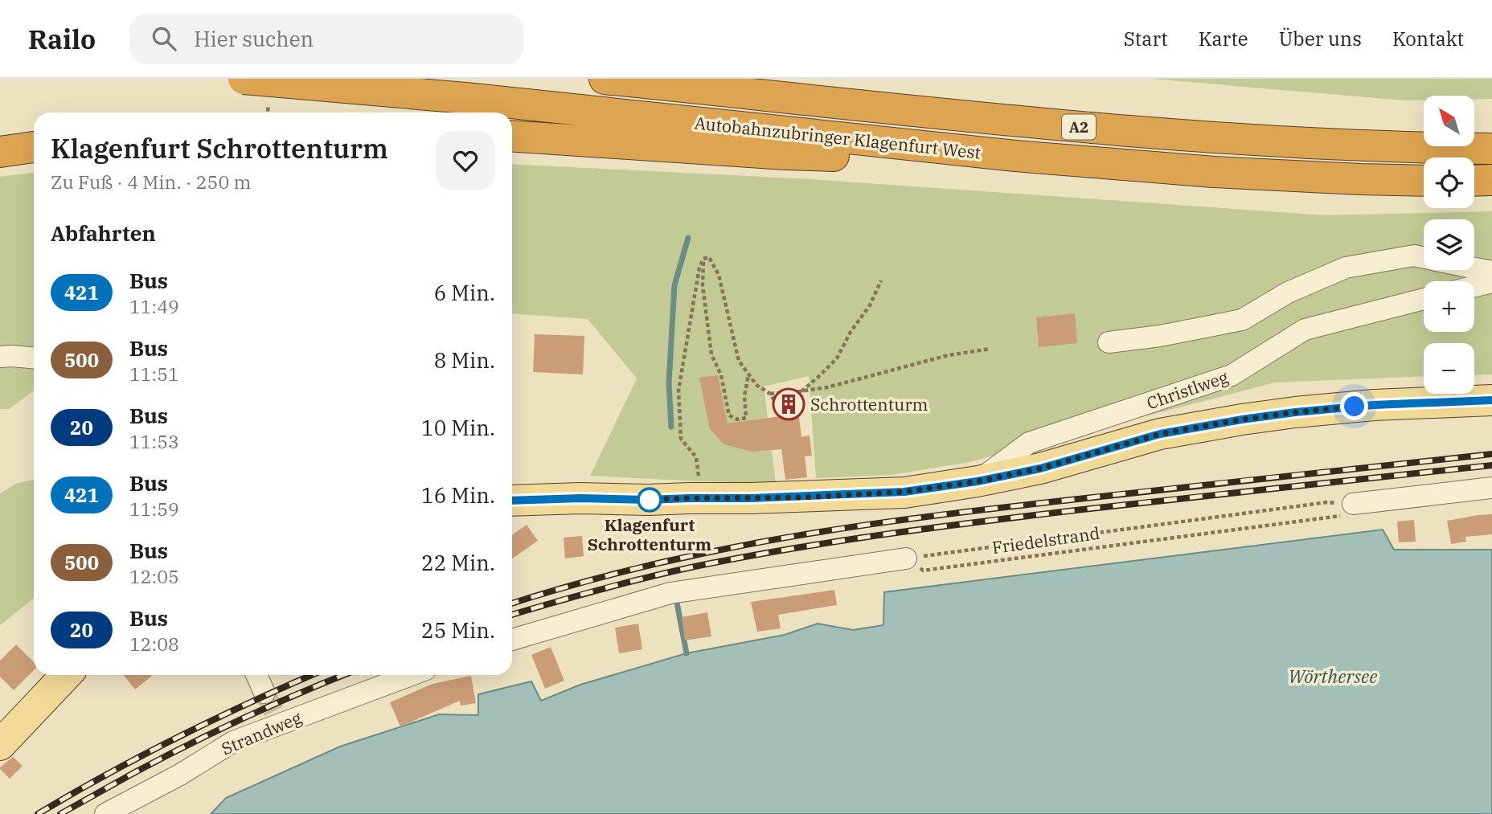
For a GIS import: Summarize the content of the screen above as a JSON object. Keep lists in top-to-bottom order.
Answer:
{
  "streets": {
    "highway": ["A2", "Autobahnzubringer Klagenfurt West"],
    "street": ["Christlweg", "Strandweg"],
    "path": ["Friedelstrand"]
  },
  "water": ["Wörthersee"],
  "places": {
    "building": ["Schrottenturm"],
    "other": ["Klagenfurt Schrottenturm"]
  },
  "lines": ["bus line 421"],
  "north": "top left",
  "page": {
    "header": "Railo",
    "search": "Hier suchen",
    "nav": [
      "Start",
      "Karte",
      "Über uns",
      "Kontakt"
    ],
    "map_buttons": ["+", "−"],
    "heading": [
      ["Klagenfurt Schrottenturm", "Zu Fuß · 4 Min. · 250 m"],
      "Abfahrten"
    ],
    "list": [
      {
        "mark": "421",
        "name": "Bus",
        "note": "11:49",
        "value": "6 Min."
      },
      {
        "mark": "500",
        "name": "Bus",
        "note": "11:51",
        "value": "8 Min."
      },
      {
        "mark": "20",
        "name": "Bus",
        "note": "11:53",
        "value": "10 Min."
      },
      {
        "mark": "421",
        "name": "Bus",
        "note": "11:59",
        "value": "16 Min."
      },
      {
        "mark": "500",
        "name": "Bus",
        "note": "12:05",
        "value": "22 Min."
      },
      {
        "mark": "20",
        "name": "Bus",
        "note": "12:08",
        "value": "25 Min."
      }
    ]
  }
}
